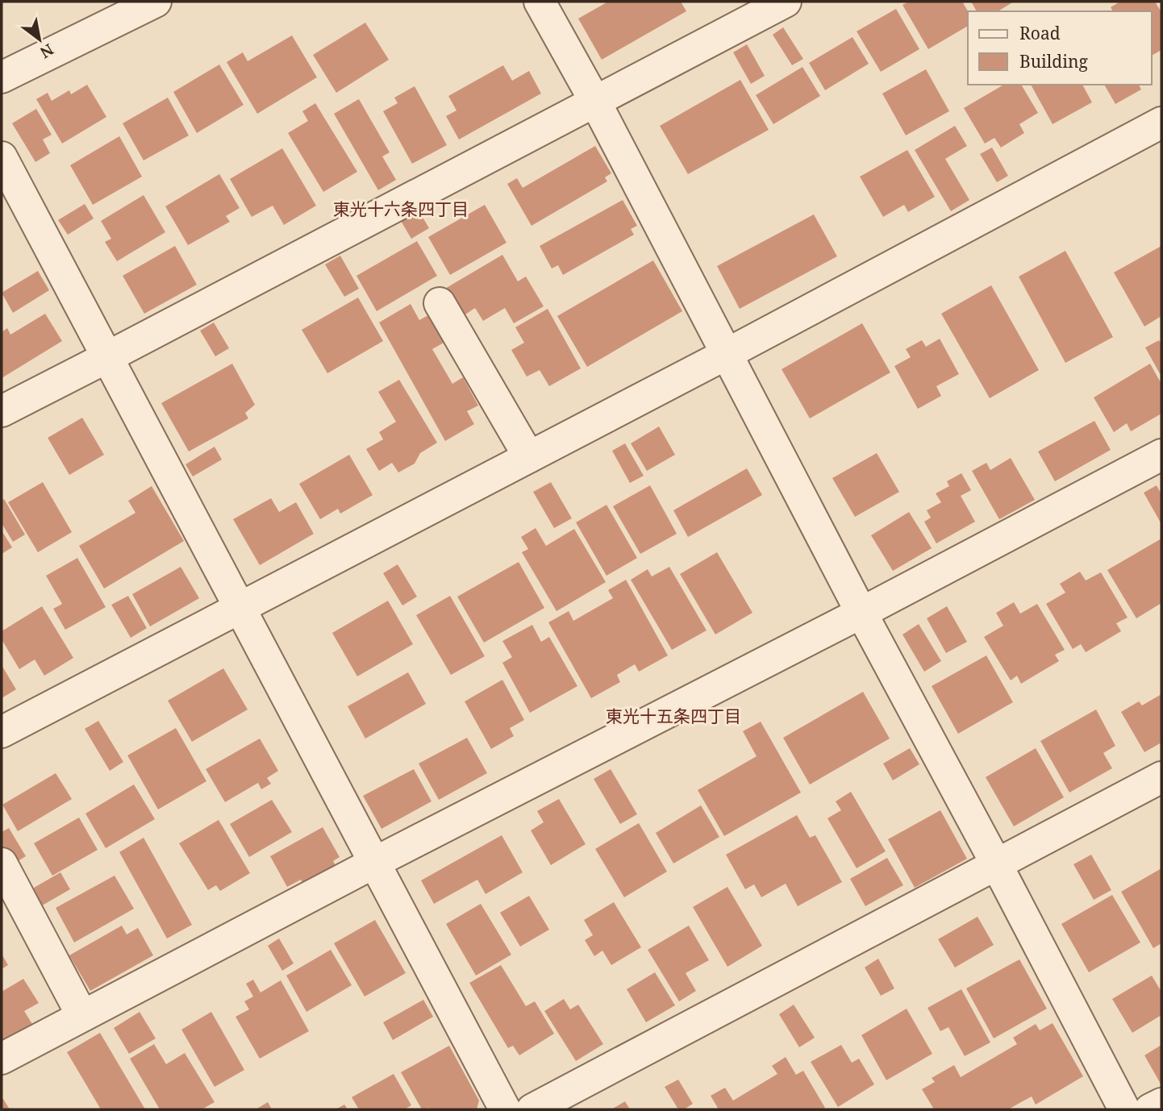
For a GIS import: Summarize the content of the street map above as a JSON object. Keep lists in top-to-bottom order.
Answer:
{
  "districts": ["東光十六条四丁目", "東光十五条四丁目"],
  "legend": ["Road", "Building"],
  "north": "bottom right"
}
